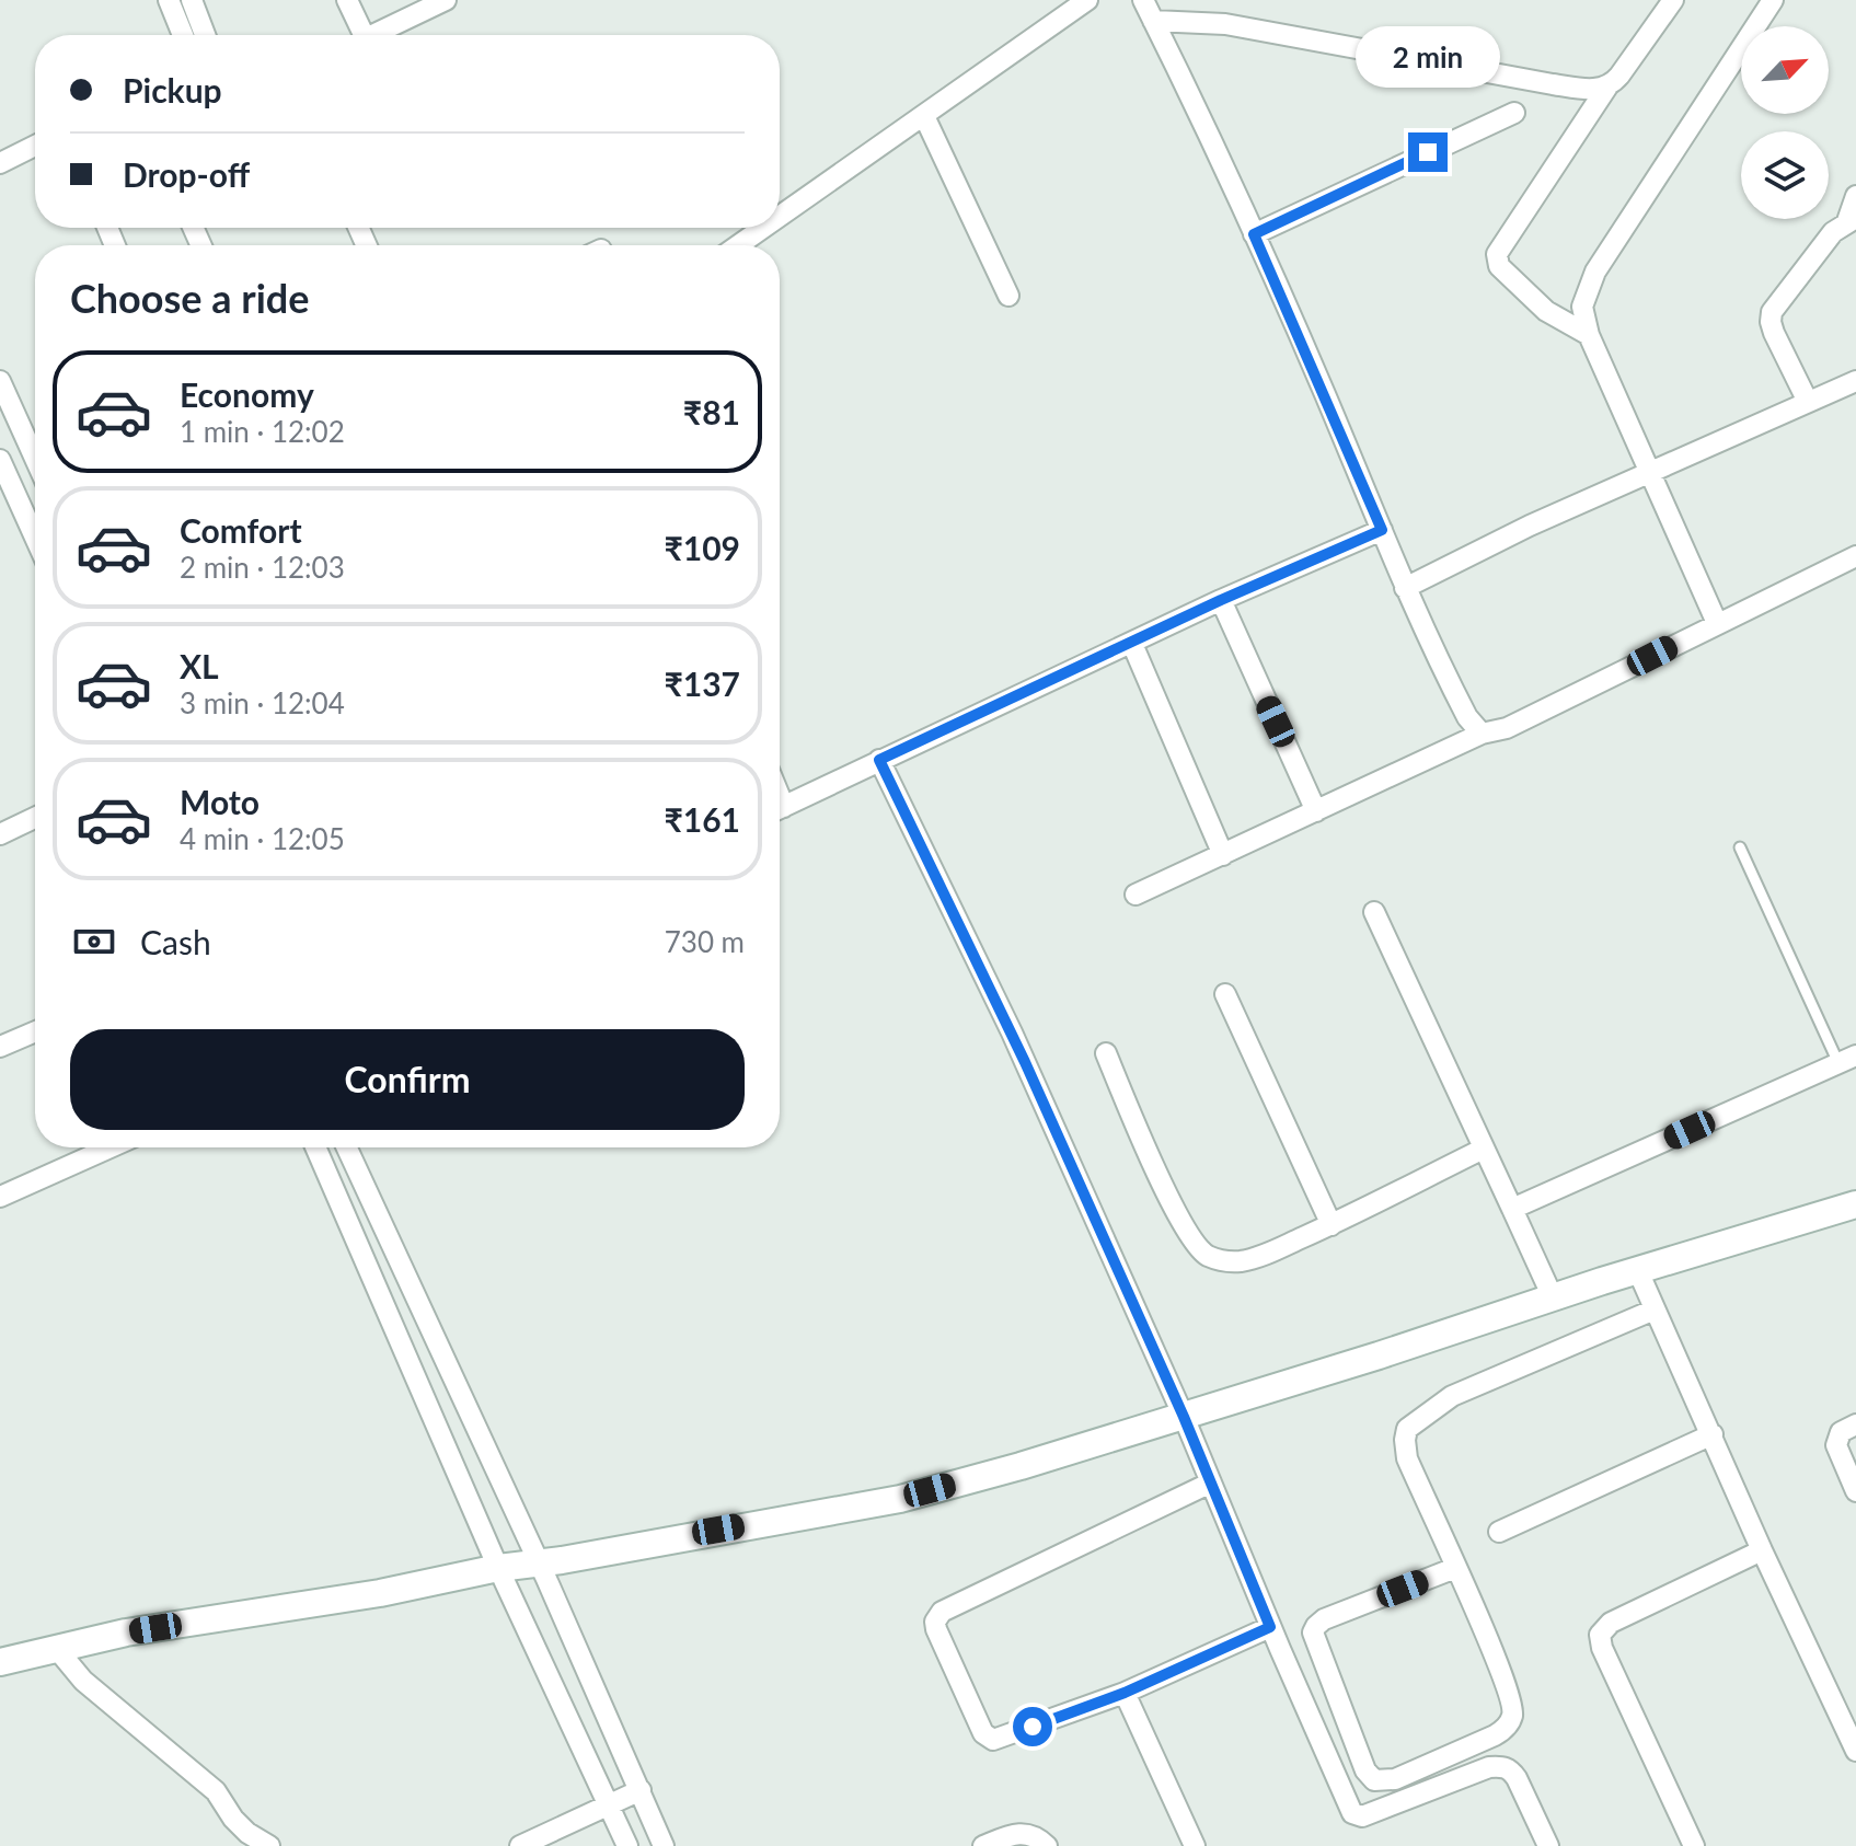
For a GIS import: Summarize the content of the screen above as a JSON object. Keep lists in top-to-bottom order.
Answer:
{
  "north": "top right",
  "page": {
    "bubble": "2 min",
    "banner": ["Pickup", "Drop-off"],
    "heading": "Choose a ride",
    "list": [
      {
        "name": "Economy",
        "note": "1 min · 12:02",
        "value": "₹81"
      },
      {
        "name": "Comfort",
        "note": "2 min · 12:03",
        "value": "₹109"
      },
      {
        "name": "XL",
        "note": "3 min · 12:04",
        "value": "₹137"
      },
      {
        "name": "Moto",
        "note": "4 min · 12:05",
        "value": "₹161"
      }
    ],
    "pay": ["Cash", "730 m"],
    "buttons": "Confirm"
  }
}
